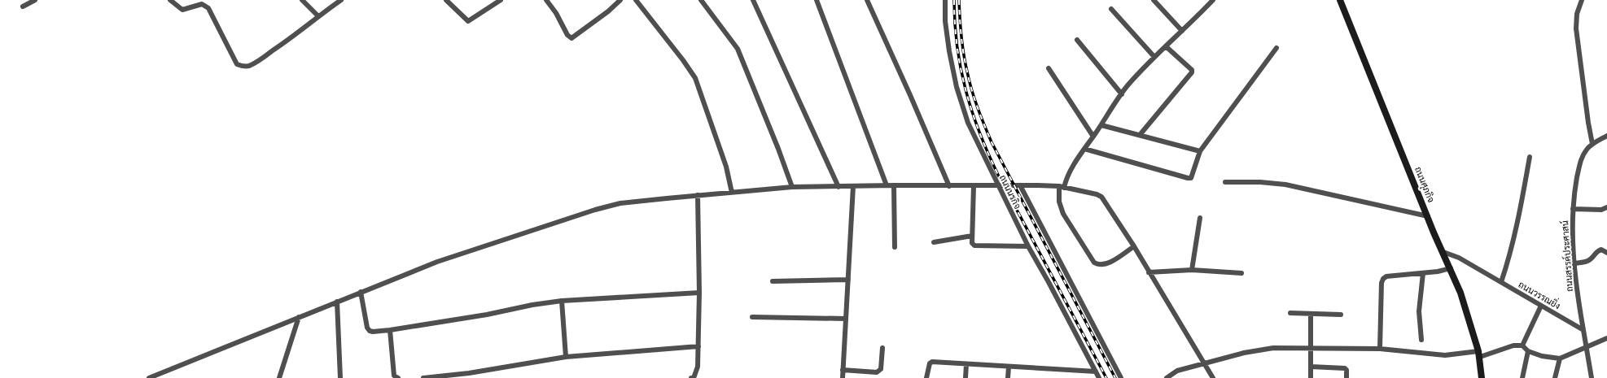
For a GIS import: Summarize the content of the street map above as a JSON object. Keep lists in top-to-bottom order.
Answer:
{
  "streets": {
    "main road": ["ถนนศุภกิจ"],
    "street": ["ถนนนรกิจ", "ถนนสรรค์ประศาสน์", "ถนนวรรณยิ่ง"]
  },
  "crossings": [
    ["ถนนศุภกิจ", "ถนนวรรณยิ่ง"],
    ["ถนนสรรค์ประศาสน์", "ถนนวรรณยิ่ง"]
  ]
}
